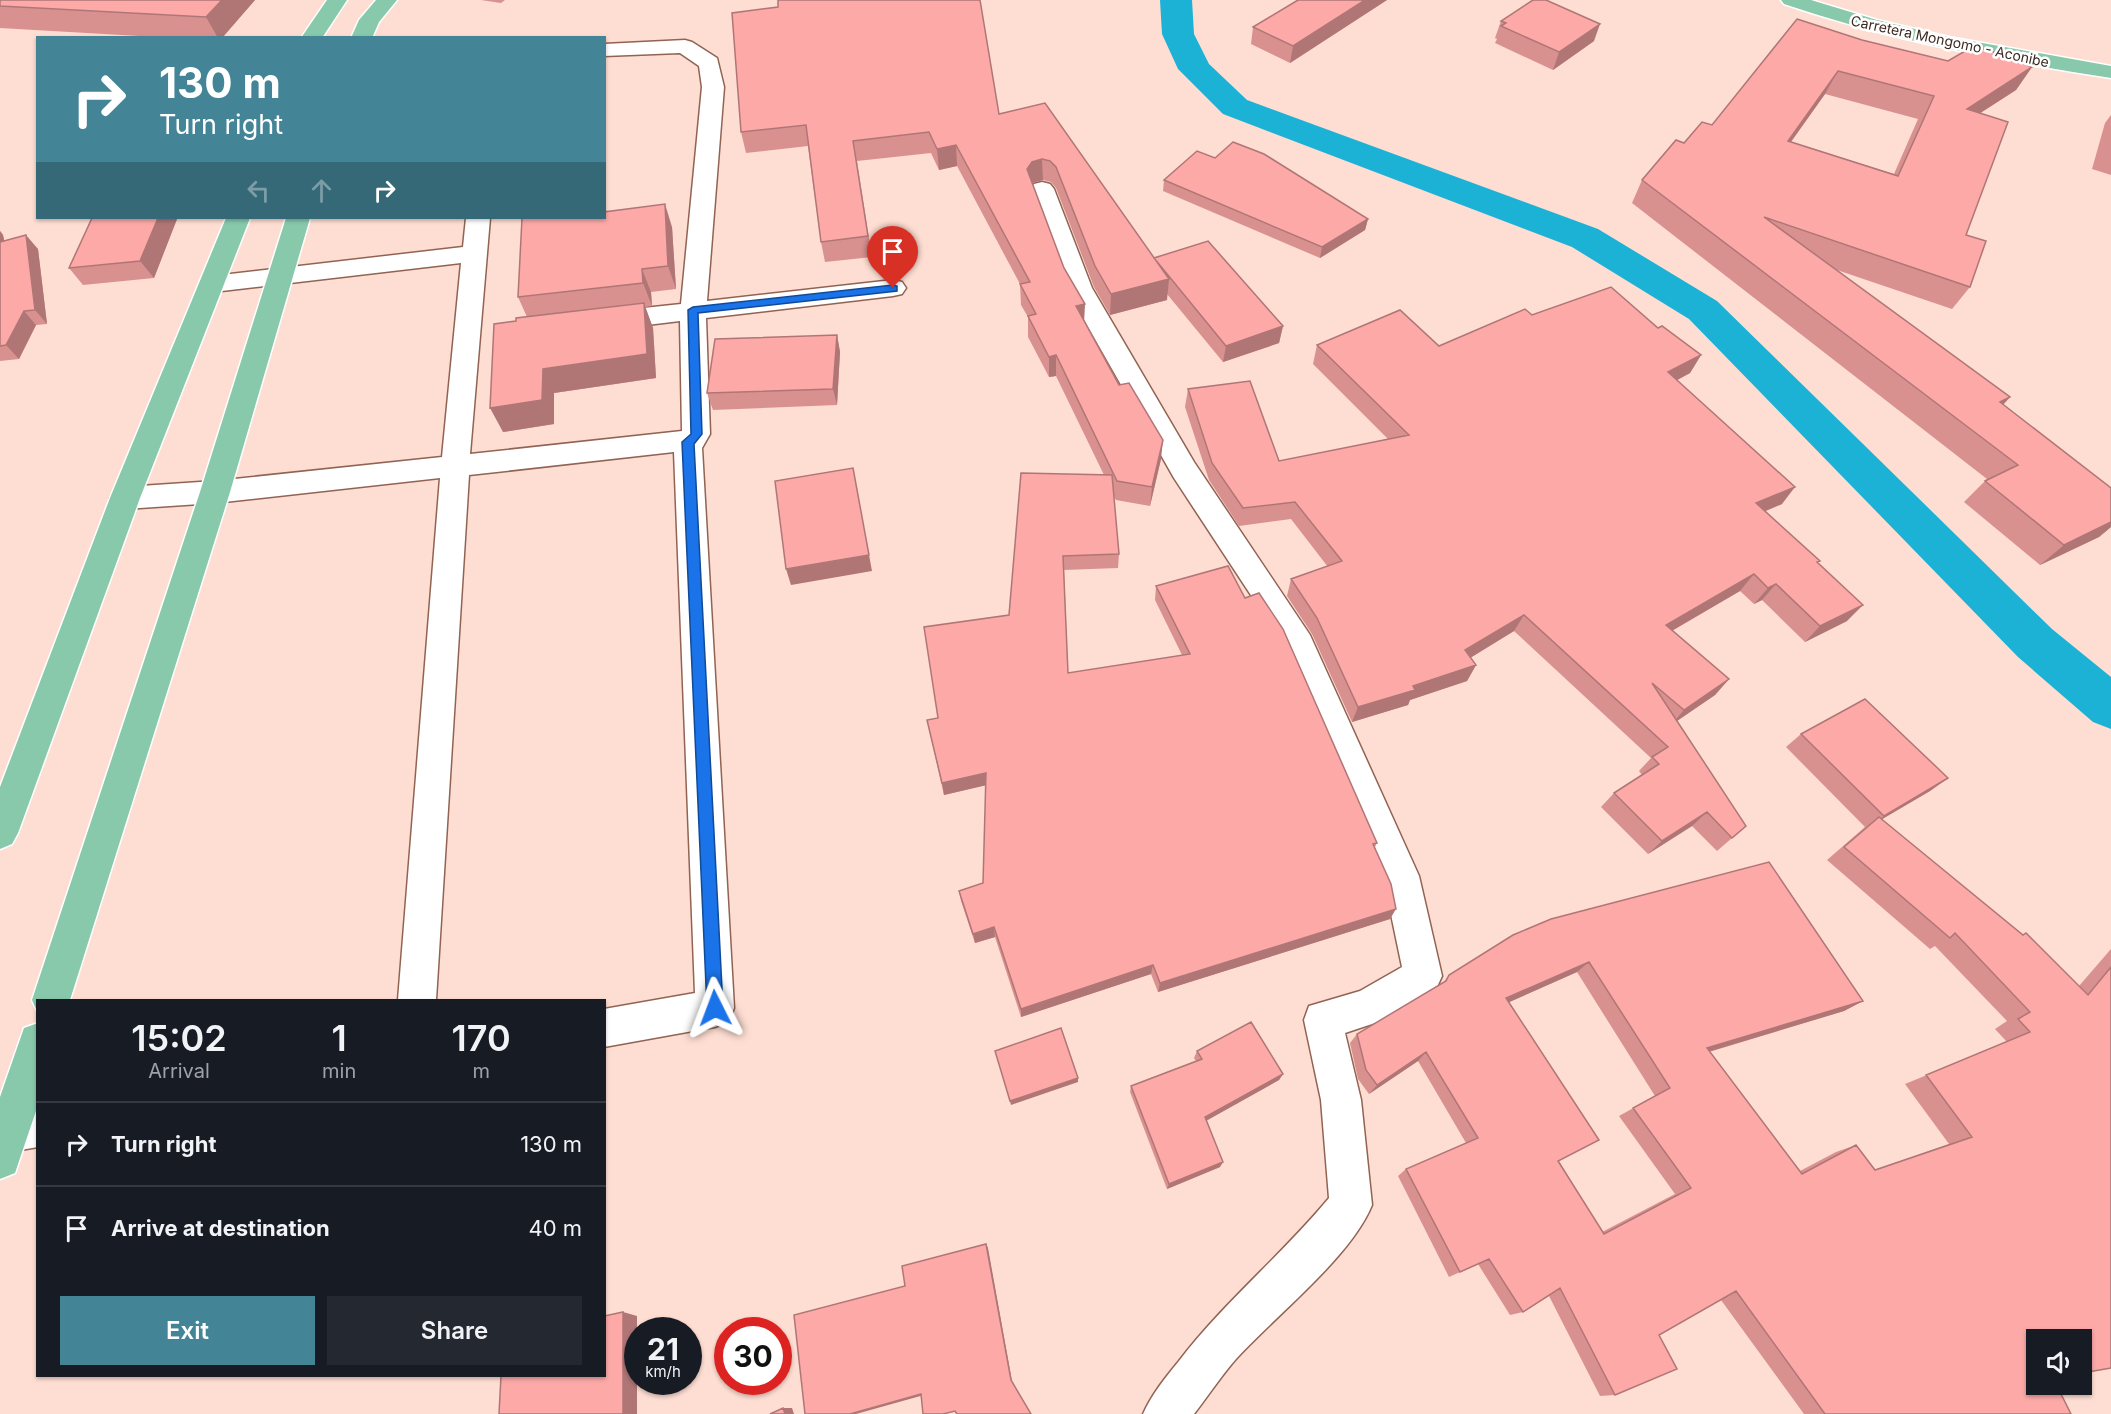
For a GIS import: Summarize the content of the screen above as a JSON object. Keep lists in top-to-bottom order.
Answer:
{
  "streets": {
    "main road": ["Carretera Mongomo - Aconibe"]
  },
  "page": {
    "turn": ["130 m", "Turn right"],
    "eta": [
      "15:02",
      "Arrival",
      "1",
      "min",
      "170",
      "m"
    ],
    "list": [
      {
        "name": "Turn right",
        "value": "130 m"
      },
      {
        "name": "Arrive at destination",
        "value": "40 m"
      }
    ],
    "buttons": ["Exit", "Share"],
    "speed": "21 km/h",
    "limit": "30"
  }
}
